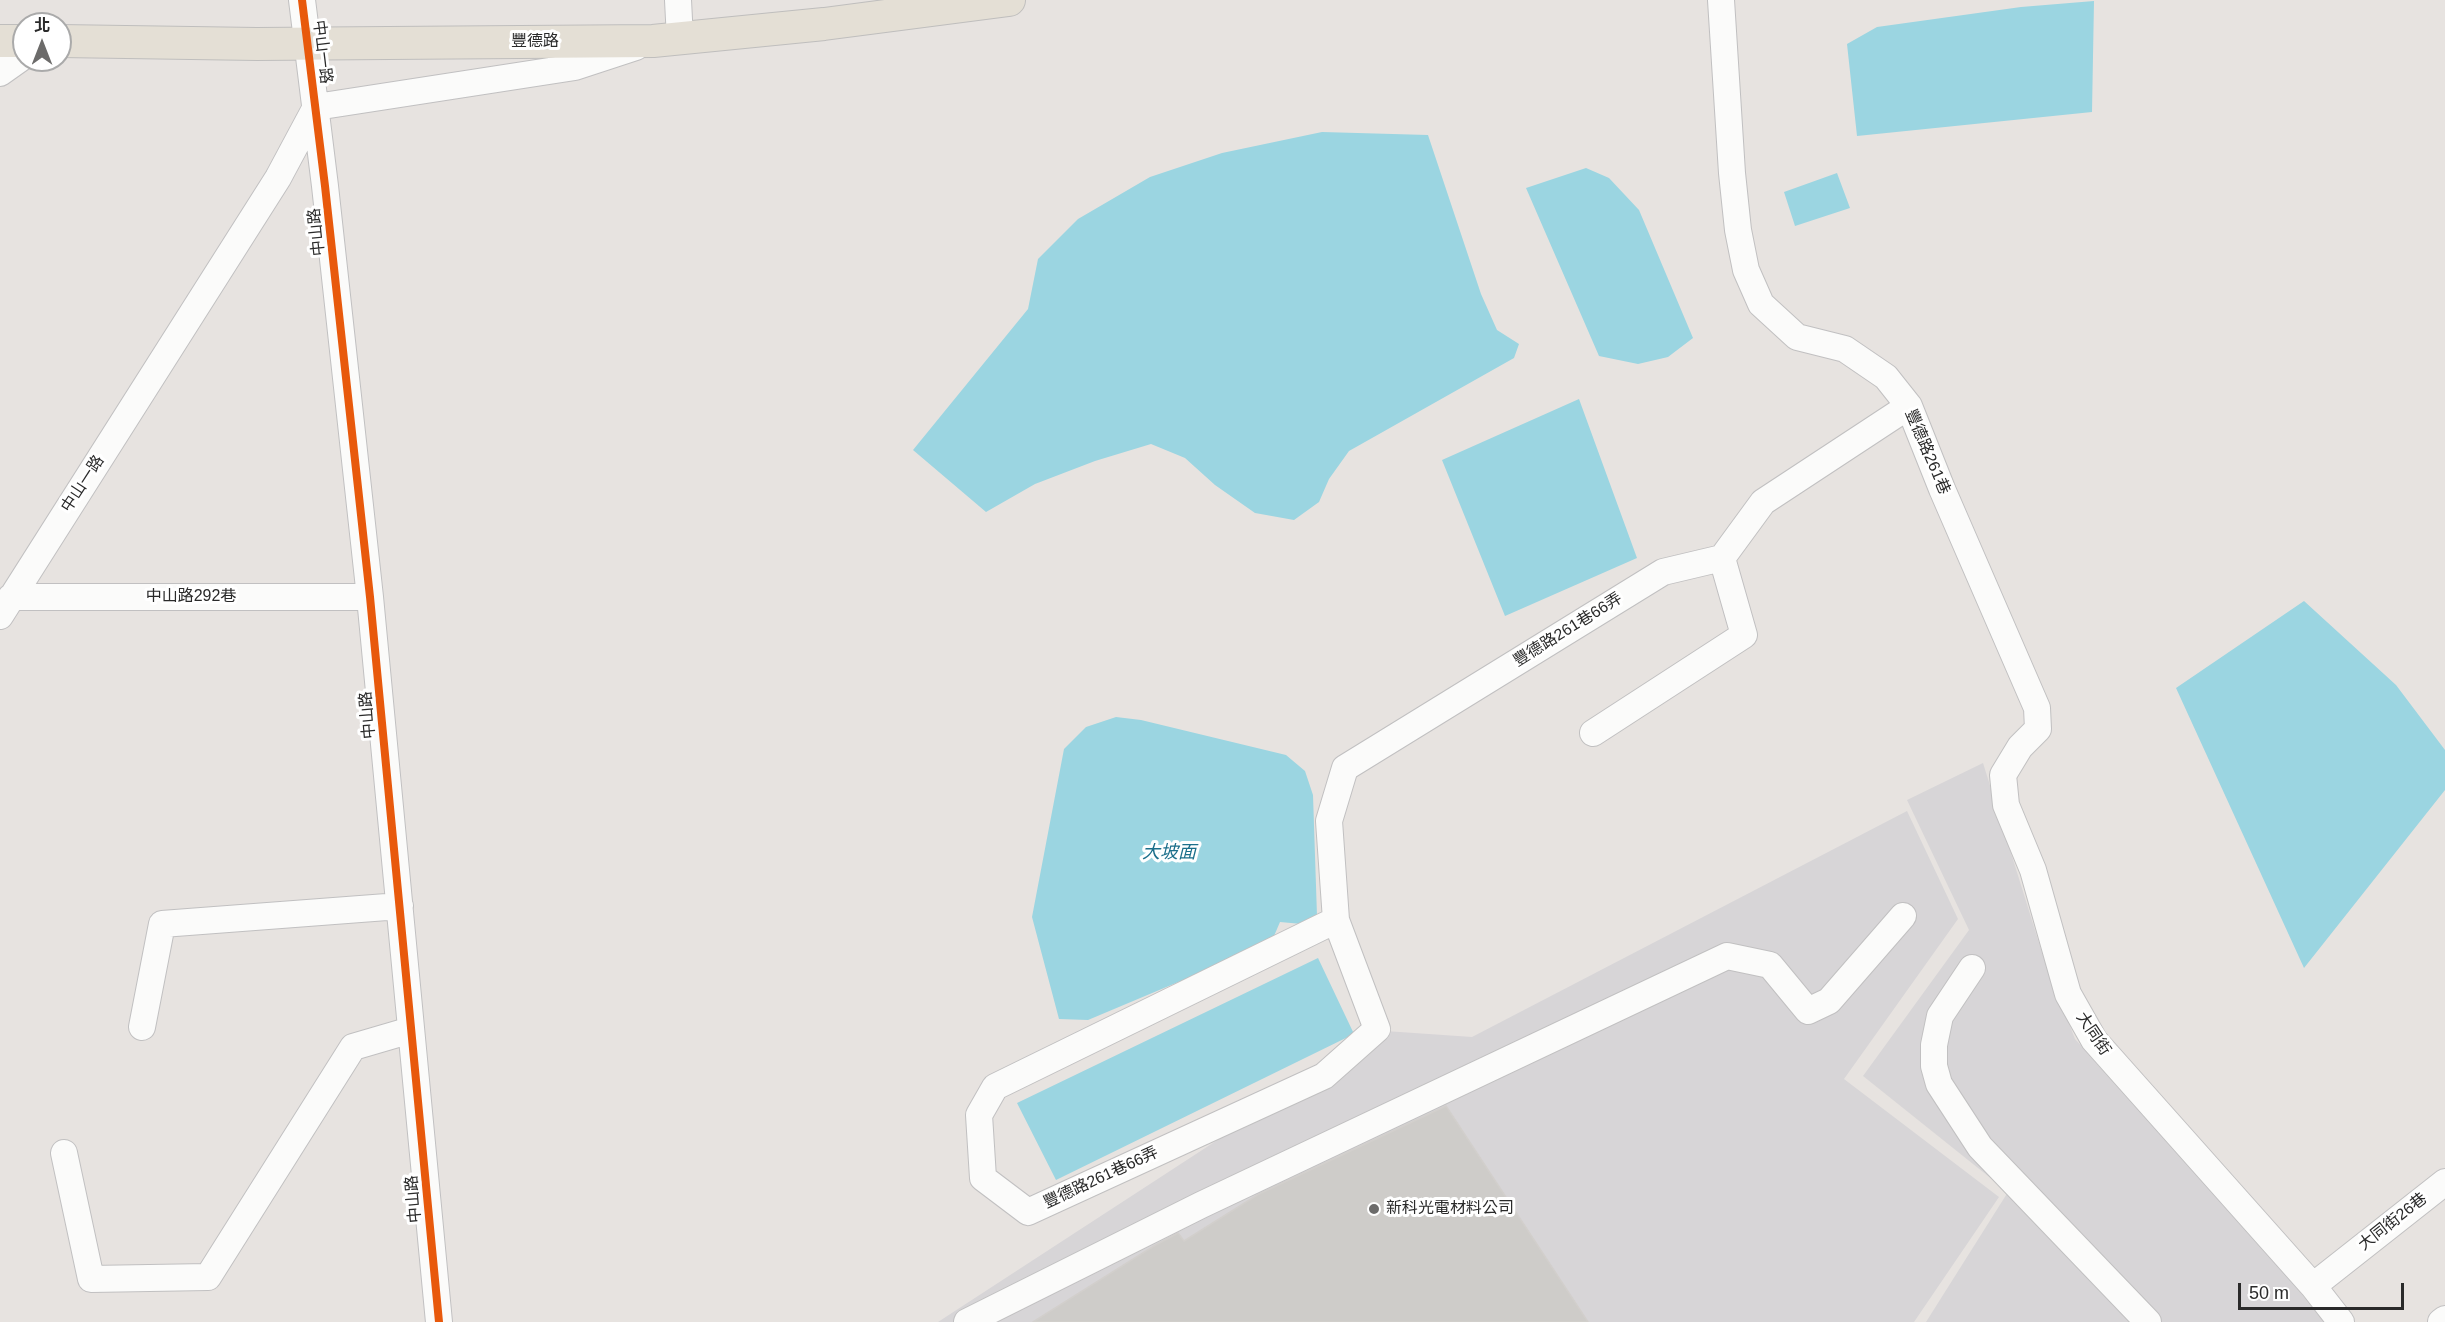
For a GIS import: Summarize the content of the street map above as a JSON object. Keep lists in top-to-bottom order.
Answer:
{
  "streets": {
    "main road": ["豐德路"],
    "street": [
      "中山一路",
      "中山路",
      "豐德路261巷",
      "中山路292巷",
      "豐德路261巷66弄",
      "大同街",
      "大同街26巷"
    ]
  },
  "crossings": [
    ["豐德路", "中山一路"],
    ["中山一路", "中山路"],
    ["中山一路", "中山路292巷"],
    ["中山路", "中山路292巷"],
    ["豐德路261巷", "大同街"],
    ["大同街", "大同街26巷"]
  ],
  "water": ["大坡面"],
  "places": ["新科光電材料公司"],
  "scale_bar": "50 m",
  "north": "top"
}
